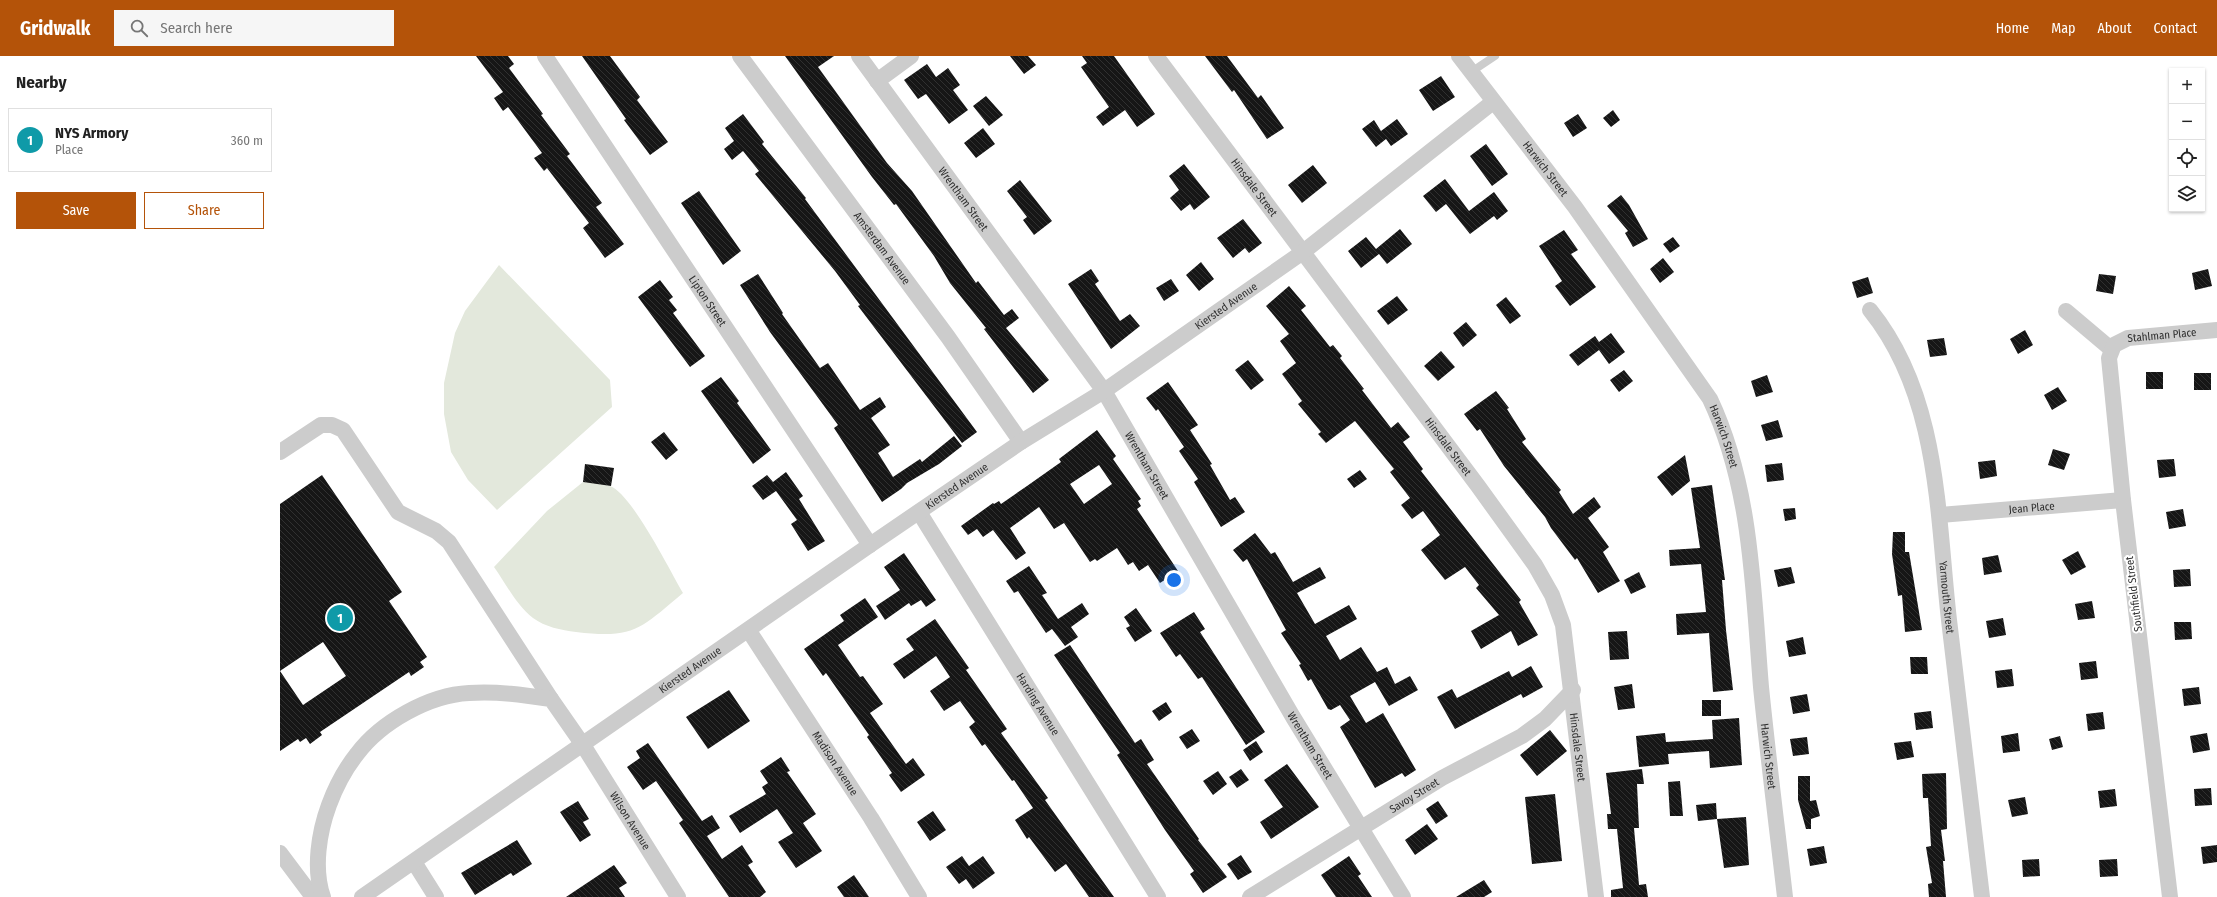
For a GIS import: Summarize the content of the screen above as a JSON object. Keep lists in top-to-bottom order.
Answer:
{
  "streets": {
    "street": [
      "Harwich Street",
      "Hinsdale Street",
      "Wrentham Street",
      "Amsterdam Avenue",
      "Lipton Street",
      "Kiersted Avenue",
      "Stahlman Place",
      "Jean Place",
      "Southfield Street",
      "Yarmouth Street",
      "Harding Avenue",
      "Madison Avenue",
      "Savoy Street",
      "Wilson Avenue"
    ]
  },
  "crossings": [
    ["Harwich Street", "Kiersted Avenue"],
    ["Hinsdale Street", "Kiersted Avenue"],
    ["Hinsdale Street", "Savoy Street"],
    ["Wrentham Street", "Kiersted Avenue"],
    ["Wrentham Street", "Savoy Street"],
    ["Amsterdam Avenue", "Kiersted Avenue"],
    ["Lipton Street", "Kiersted Avenue"],
    ["Kiersted Avenue", "Harding Avenue"],
    ["Kiersted Avenue", "Madison Avenue"],
    ["Kiersted Avenue", "Wilson Avenue"],
    ["Stahlman Place", "Southfield Street"],
    ["Jean Place", "Southfield Street"],
    ["Jean Place", "Yarmouth Street"]
  ],
  "page": {
    "header": "Gridwalk",
    "search": "Search here",
    "nav": [
      "Home",
      "Map",
      "About",
      "Contact"
    ],
    "heading": "Nearby",
    "map_buttons": ["+", "−"],
    "list": [
      {
        "mark": "1",
        "name": "NYS Armory",
        "note": "Place",
        "value": "360 m"
      }
    ],
    "buttons": ["Save", "Share"],
    "pins": "1"
  }
}
